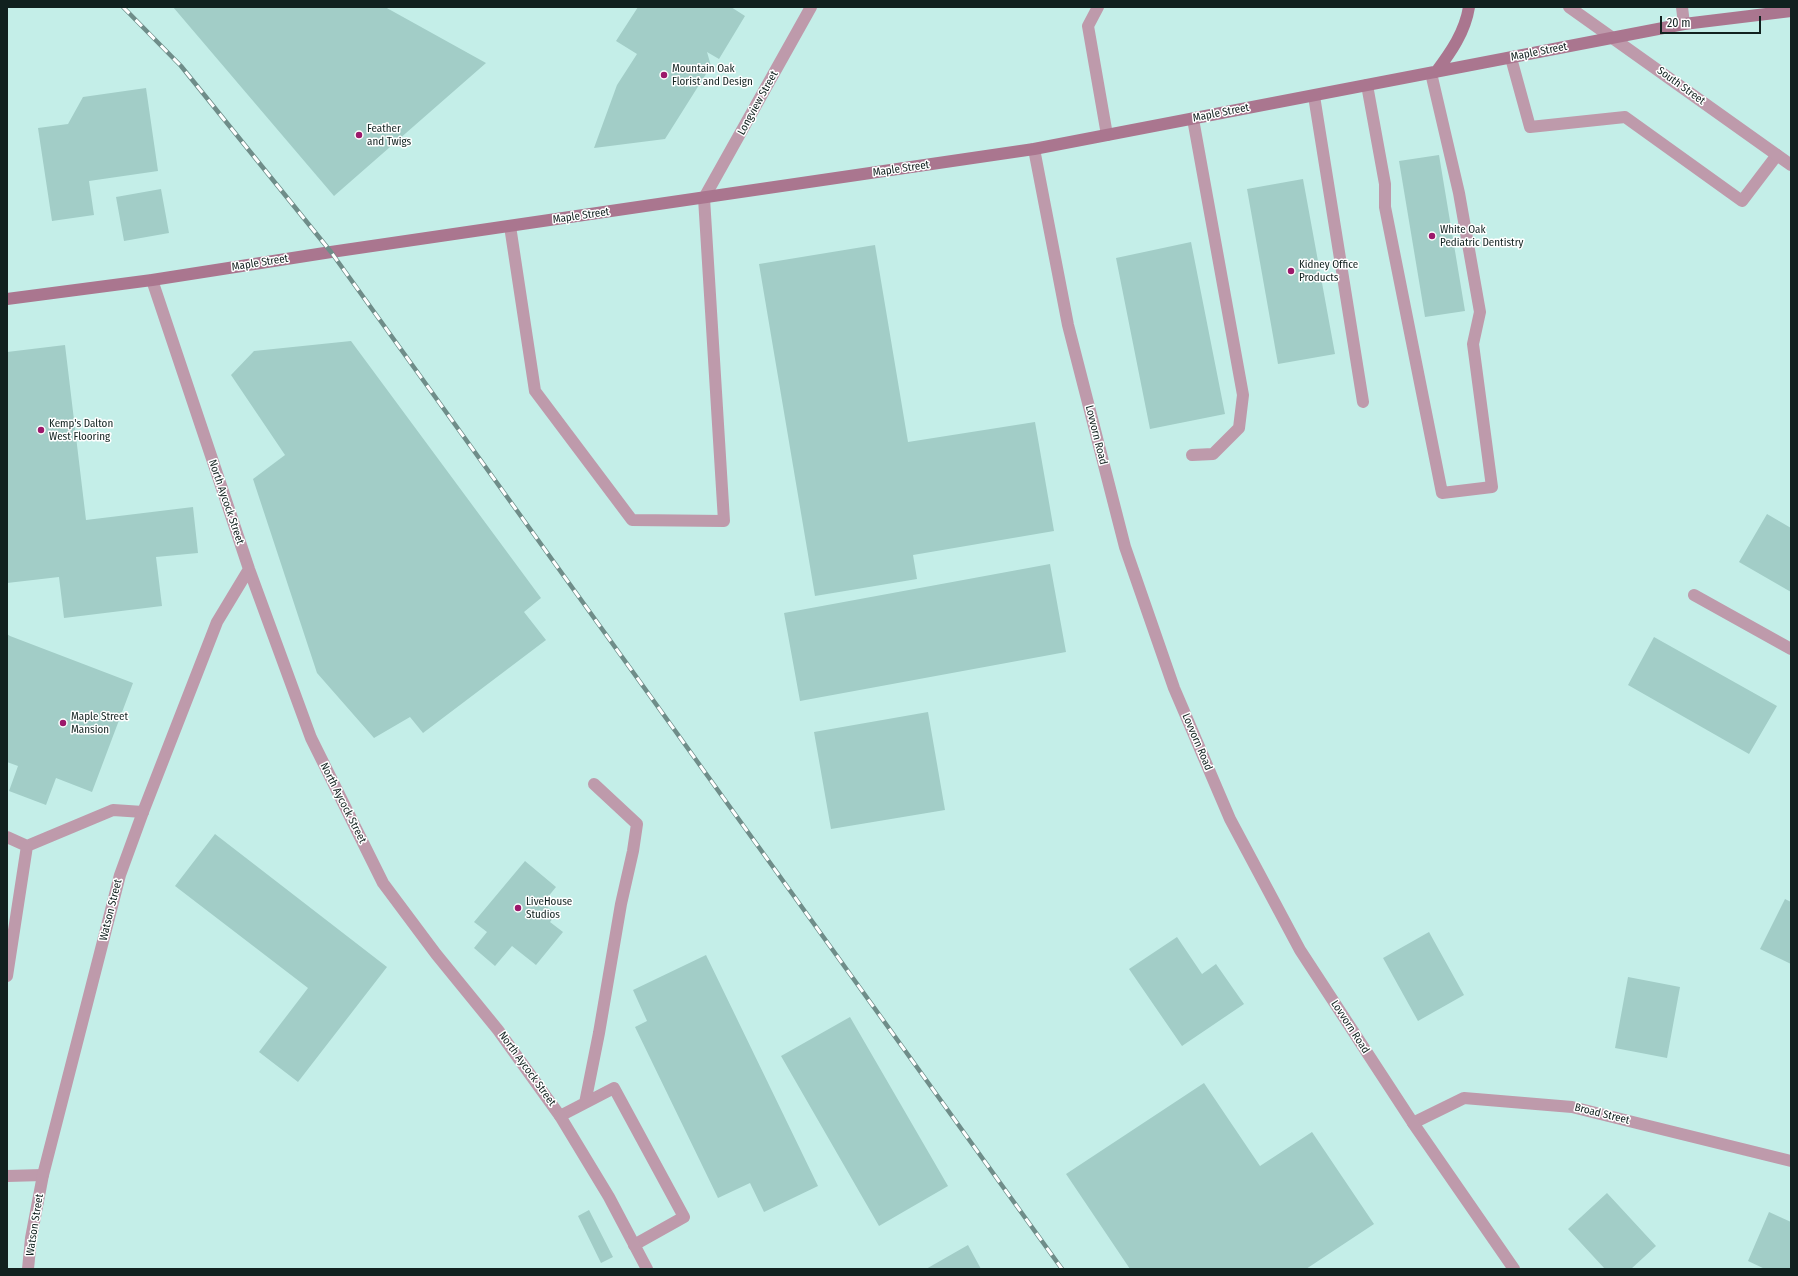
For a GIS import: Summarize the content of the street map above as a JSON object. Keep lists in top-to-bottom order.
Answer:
{
  "streets": {
    "main road": ["Maple Street"],
    "street": [
      "South Street",
      "Longview Street",
      "Lovvorn Road",
      "North Aycock Street",
      "Watson Street",
      "Broad Street"
    ]
  },
  "crossings": [
    ["Maple Street", "South Street"],
    ["Maple Street", "Longview Street"],
    ["Maple Street", "Lovvorn Road"],
    ["Maple Street", "North Aycock Street"],
    ["Lovvorn Road", "Broad Street"],
    ["North Aycock Street", "Watson Street"]
  ],
  "places": [
    "Mountain Oak Florist and Design",
    "Feather and Twigs",
    "White Oak Pediatric Dentistry",
    "Kidney Office Products",
    "Kemp's Dalton West Flooring",
    "Maple Street Mansion",
    "LiveHouse Studios"
  ],
  "scale_bar": "20 m"
}
